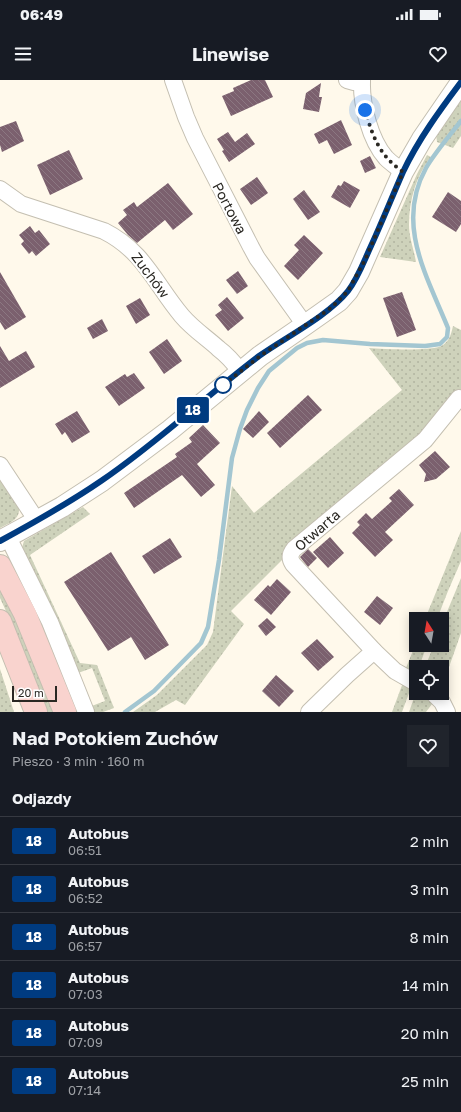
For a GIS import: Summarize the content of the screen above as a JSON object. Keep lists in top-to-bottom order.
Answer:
{
  "streets": {
    "street": ["Portowa", "Zuchów", "Otwarta"]
  },
  "lines": ["bus line 18"],
  "scale_bar": "20 m",
  "north": "top",
  "page": {
    "status": "06:49",
    "header": "Linewise",
    "on_map": "18",
    "scale": "20 m",
    "heading": [
      ["Nad Potokiem Zuchów", "Pieszo · 3 min · 160 m"],
      "Odjazdy"
    ],
    "list": [
      {
        "mark": "18",
        "name": "Autobus",
        "note": "06:51",
        "value": "2 min"
      },
      {
        "mark": "18",
        "name": "Autobus",
        "note": "06:52",
        "value": "3 min"
      },
      {
        "mark": "18",
        "name": "Autobus",
        "note": "06:57",
        "value": "8 min"
      },
      {
        "mark": "18",
        "name": "Autobus",
        "note": "07:03",
        "value": "14 min"
      },
      {
        "mark": "18",
        "name": "Autobus",
        "note": "07:09",
        "value": "20 min"
      },
      {
        "mark": "18",
        "name": "Autobus",
        "note": "07:14",
        "value": "25 min"
      }
    ]
  }
}
